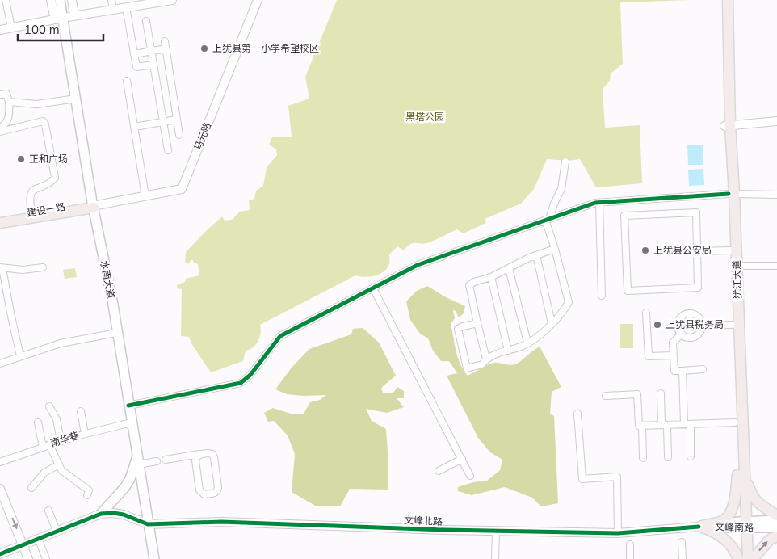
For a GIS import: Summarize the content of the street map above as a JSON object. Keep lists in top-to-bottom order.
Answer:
{
  "streets": {
    "main road": [
      "建设一路",
      "水南大道",
      "犹江大道",
      "文峰南路"
    ],
    "street": ["马元路", "南华巷", "文峰北路"]
  },
  "crossings": [
    ["马元路", "建设一路"],
    ["马元路", "水南大道"],
    ["建设一路", "水南大道"],
    ["水南大道", "南华巷"],
    ["水南大道", "文峰北路"],
    ["犹江大道", "文峰南路"],
    ["文峰北路", "文峰南路"]
  ],
  "parks": ["黑塔公园"],
  "places": [
    "上犹县第一小学希望校区",
    "正和广场",
    "上犹县公安局",
    "上犹县税务局"
  ],
  "scale_bar": "100 m"
}
